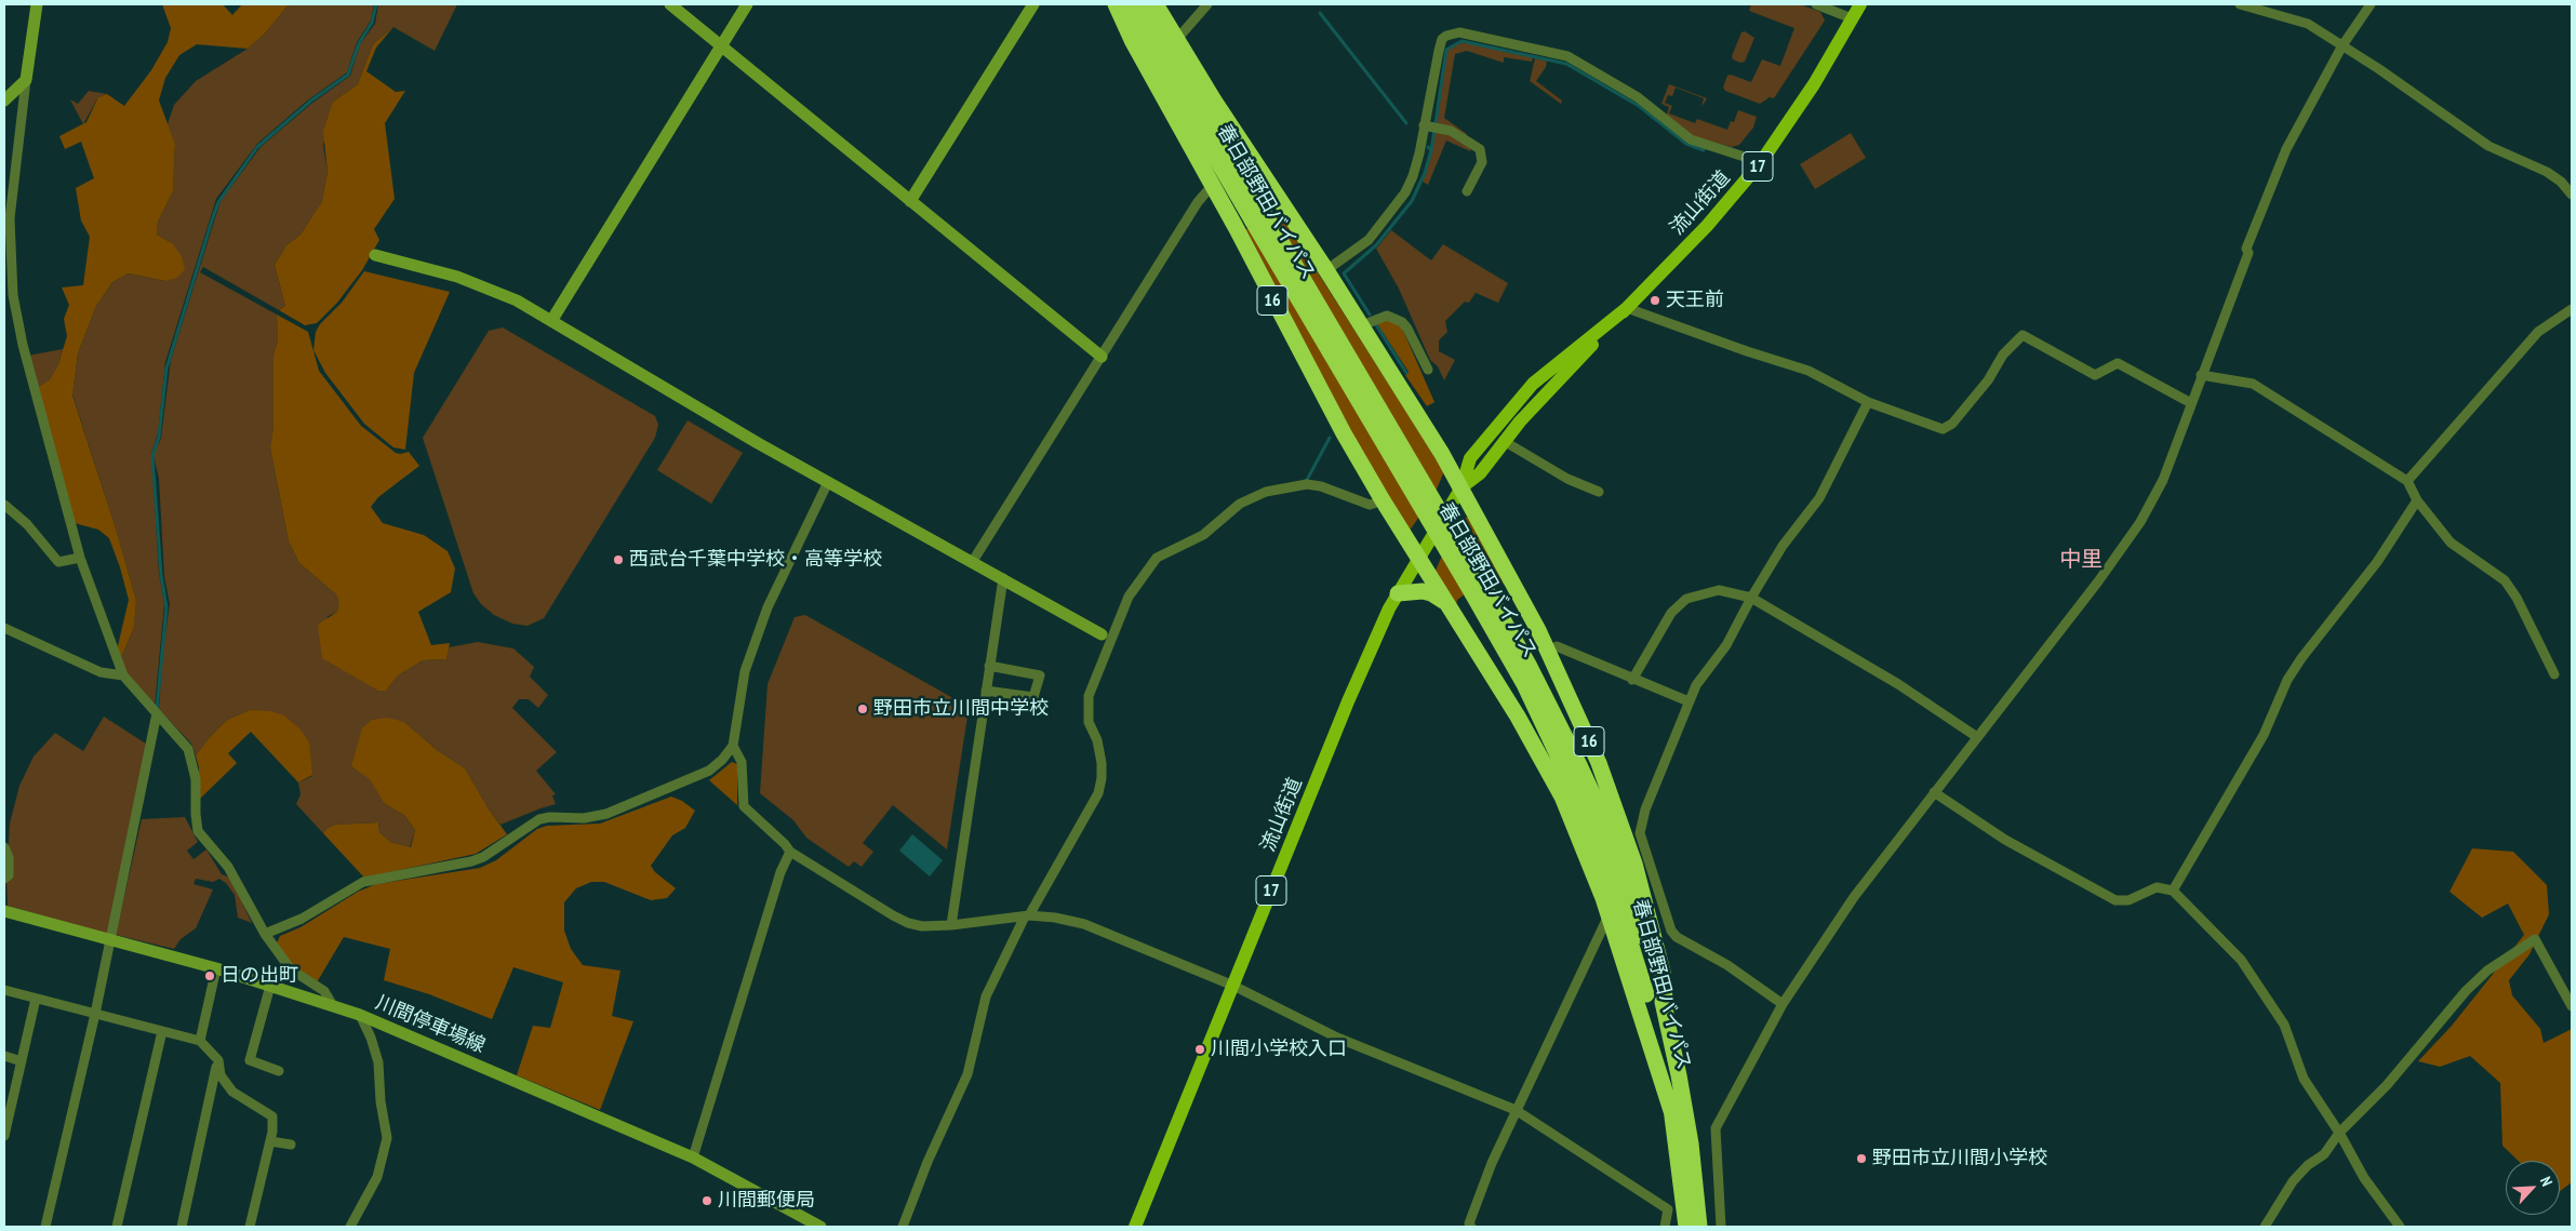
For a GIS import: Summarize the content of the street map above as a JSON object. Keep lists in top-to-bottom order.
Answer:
{
  "streets": {
    "highway": ["春日部野田バイパス", "16"],
    "main road": ["17", "流山街道"],
    "street": ["川間停車場線"]
  },
  "crossings": [
    ["春日部野田バイパス", "16"],
    ["流山街道", "16"]
  ],
  "districts": ["中里"],
  "places": [
    "天王前",
    "西武台千葉中学校・高等学校",
    "野田市立川間中学校",
    "日の出町",
    "川間小学校入口",
    "野田市立川間小学校",
    "川間郵便局"
  ],
  "north": "top right"
}
